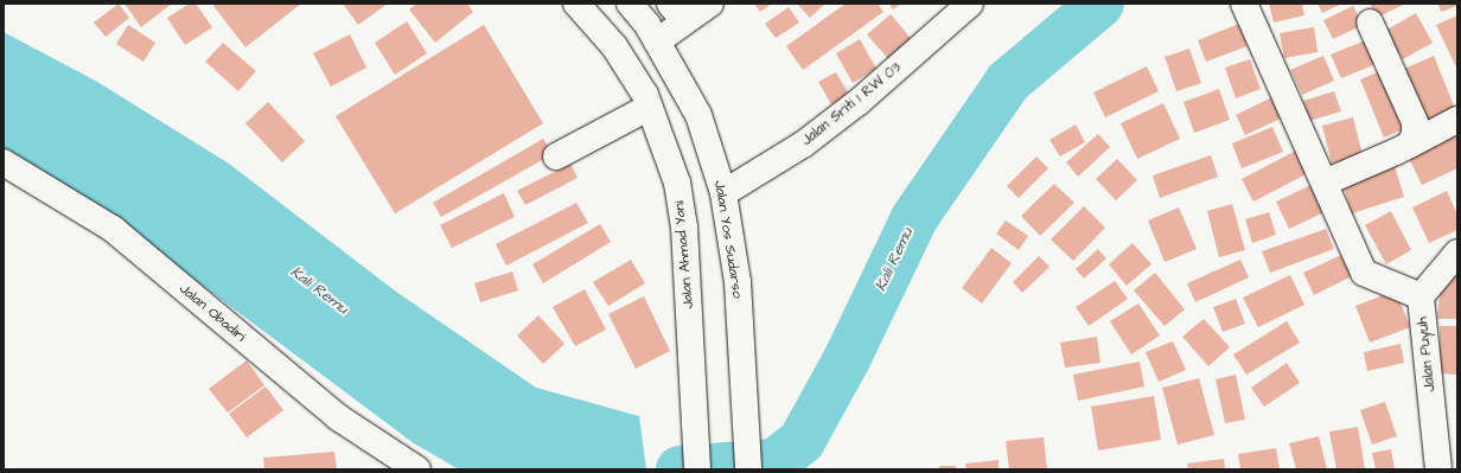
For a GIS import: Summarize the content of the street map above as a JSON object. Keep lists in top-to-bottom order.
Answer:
{
  "streets": {
    "main road": [
      "Jalan Sriti 1 RW 03",
      "Jalan Yos Sudarso",
      "Jalan Ahmad Yani",
      "Jalan Obadiri",
      "Jalan Puyuh"
    ]
  },
  "crossings": [
    ["Jalan Sriti 1 RW 03", "Jalan Yos Sudarso"]
  ],
  "water": ["Kali Remu"]
}
